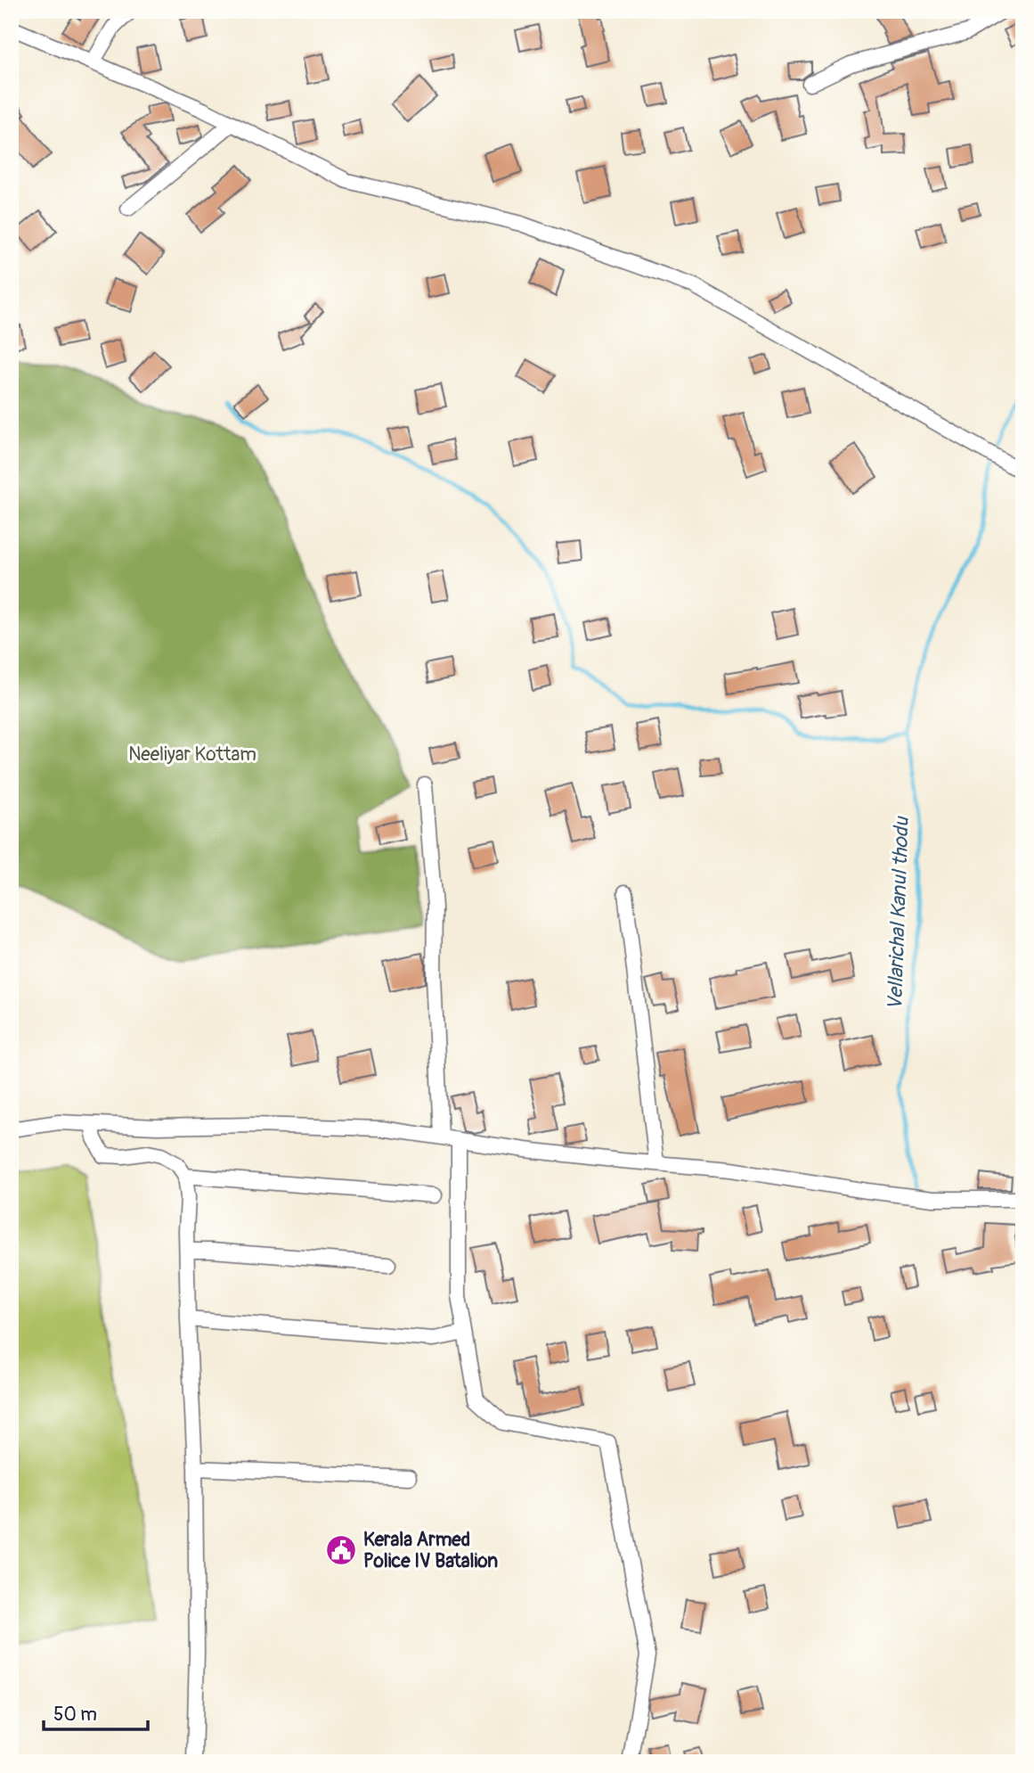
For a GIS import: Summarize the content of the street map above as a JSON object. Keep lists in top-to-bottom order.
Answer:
{
  "water": ["Vellarichal Kanul thodu"],
  "parks": ["Neeliyar Kottam"],
  "places": {
    "public building": ["Kerala Armed Police IV Batalion"]
  },
  "scale_bar": "50 m"
}
